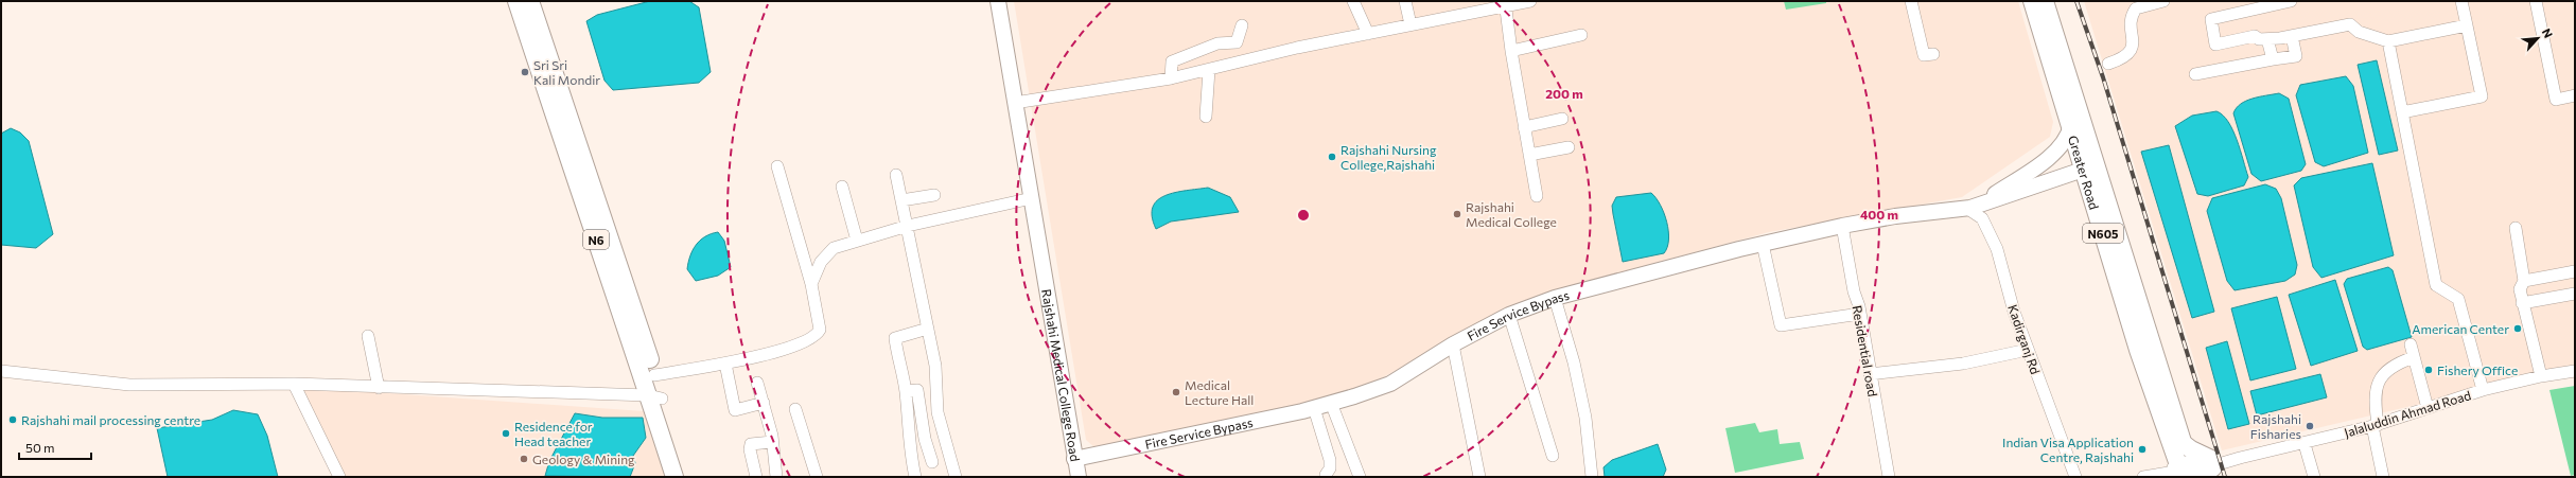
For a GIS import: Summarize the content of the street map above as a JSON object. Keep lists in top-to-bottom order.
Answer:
{
  "streets": {
    "highway": ["Greater Road", "N605", "N6"],
    "main road": ["Fire Service Bypass", "Rajshahi Medical College Road"],
    "street": ["Kadirganj Rd", "Residential road", "Jalaluddin Ahmad Road"]
  },
  "crossings": [
    ["Greater Road", "Fire Service Bypass"],
    ["Greater Road", "Jalaluddin Ahmad Road"],
    ["Fire Service Bypass", "Kadirganj Rd"],
    ["Fire Service Bypass", "Residential road"],
    ["Fire Service Bypass", "Rajshahi Medical College Road"]
  ],
  "places": [
    "Sri Sri Kali Mondir",
    "Rajshahi Nursing College,Rajshahi",
    "Rajshahi Medical College",
    "American Center",
    "Fishery Office",
    "Medical Lecture Hall",
    "Rajshahi mail processing centre",
    "Rajshahi Fisharies",
    "Residence for Head teacher",
    "Indian Visa Application Centre, Rajshahi",
    "Geology & Mining"
  ],
  "scale_bar": "50 m",
  "north": "top right",
  "rings": ["200 m", "400 m"]
}
